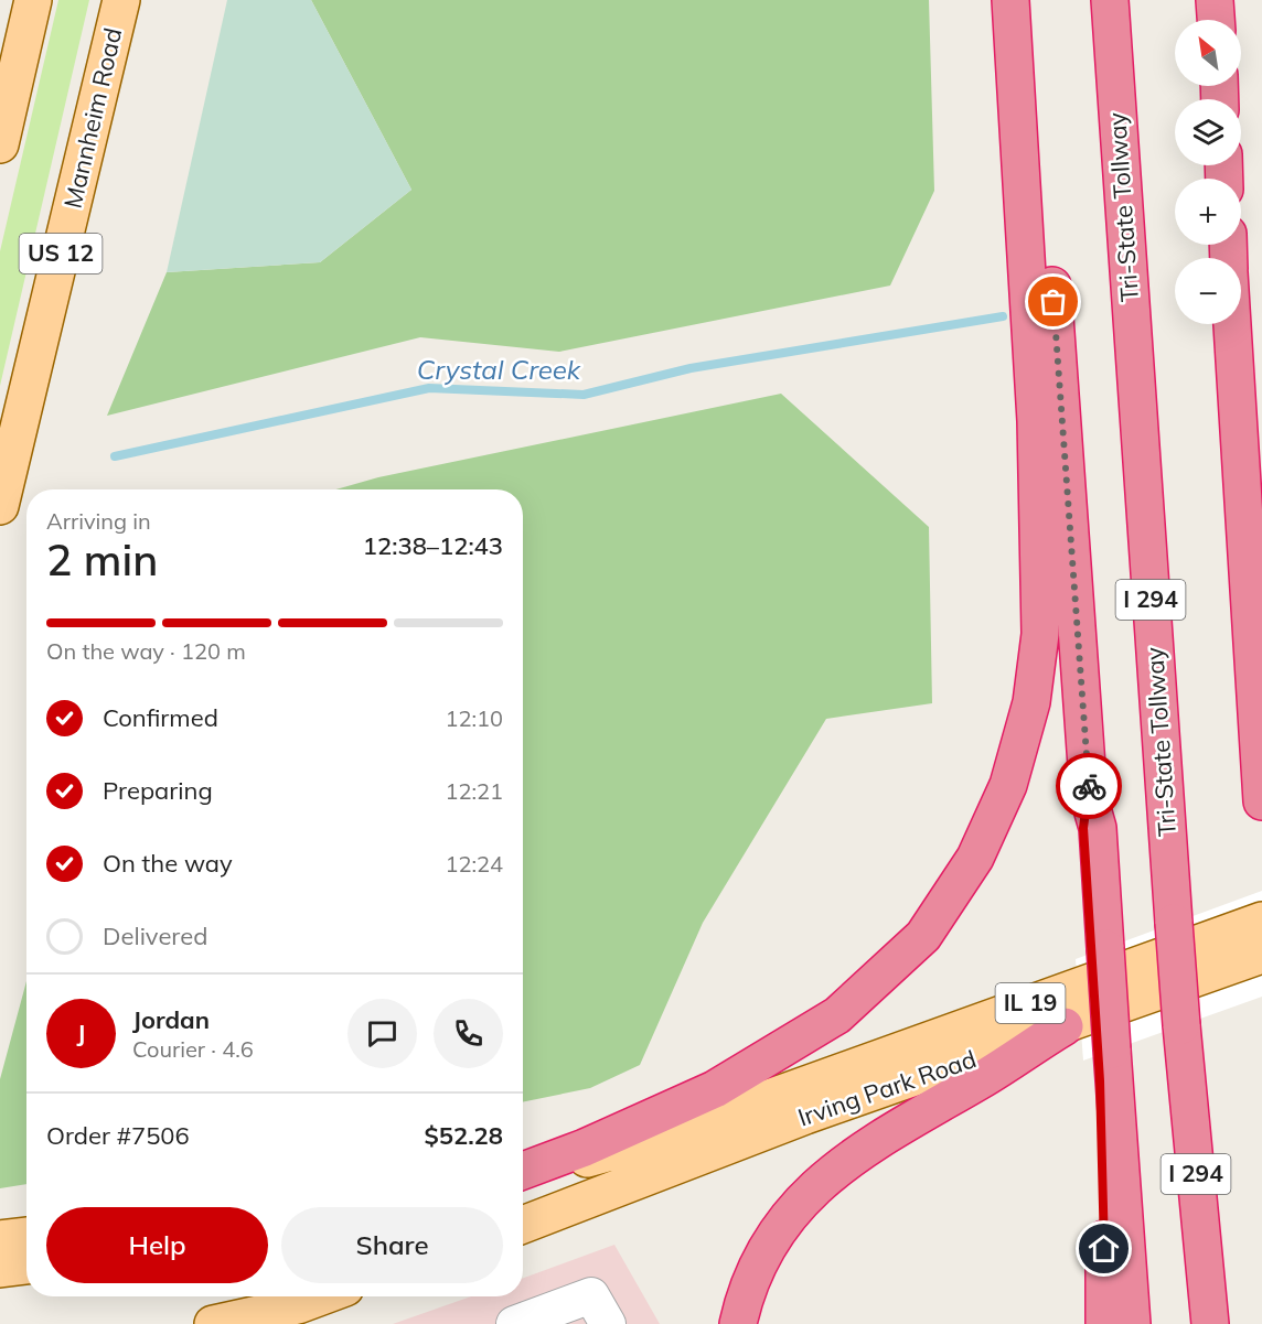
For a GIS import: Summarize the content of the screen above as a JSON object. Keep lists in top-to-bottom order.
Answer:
{
  "streets": {
    "highway": ["Tri-State Tollway", "I 294"],
    "main road": [
      "Mannheim Road",
      "US 12",
      "IL 19",
      "Irving Park Road"
    ]
  },
  "water": ["Crystal Creek"],
  "north": "top left",
  "page": {
    "map_buttons": ["+", "−"],
    "heading": ["2 min", "Arriving in", "12:38–12:43"],
    "panel": [
      "Jordan",
      "Courier · 4.6",
      "Order #7506",
      "$52.28"
    ],
    "bar": "On the way · 120 m",
    "list": [
      ["Confirmed", "12:10"],
      ["Preparing", "12:21"],
      ["On the way", "12:24"],
      "Delivered"
    ],
    "round": "J",
    "buttons": ["Help", "Share"]
  }
}
